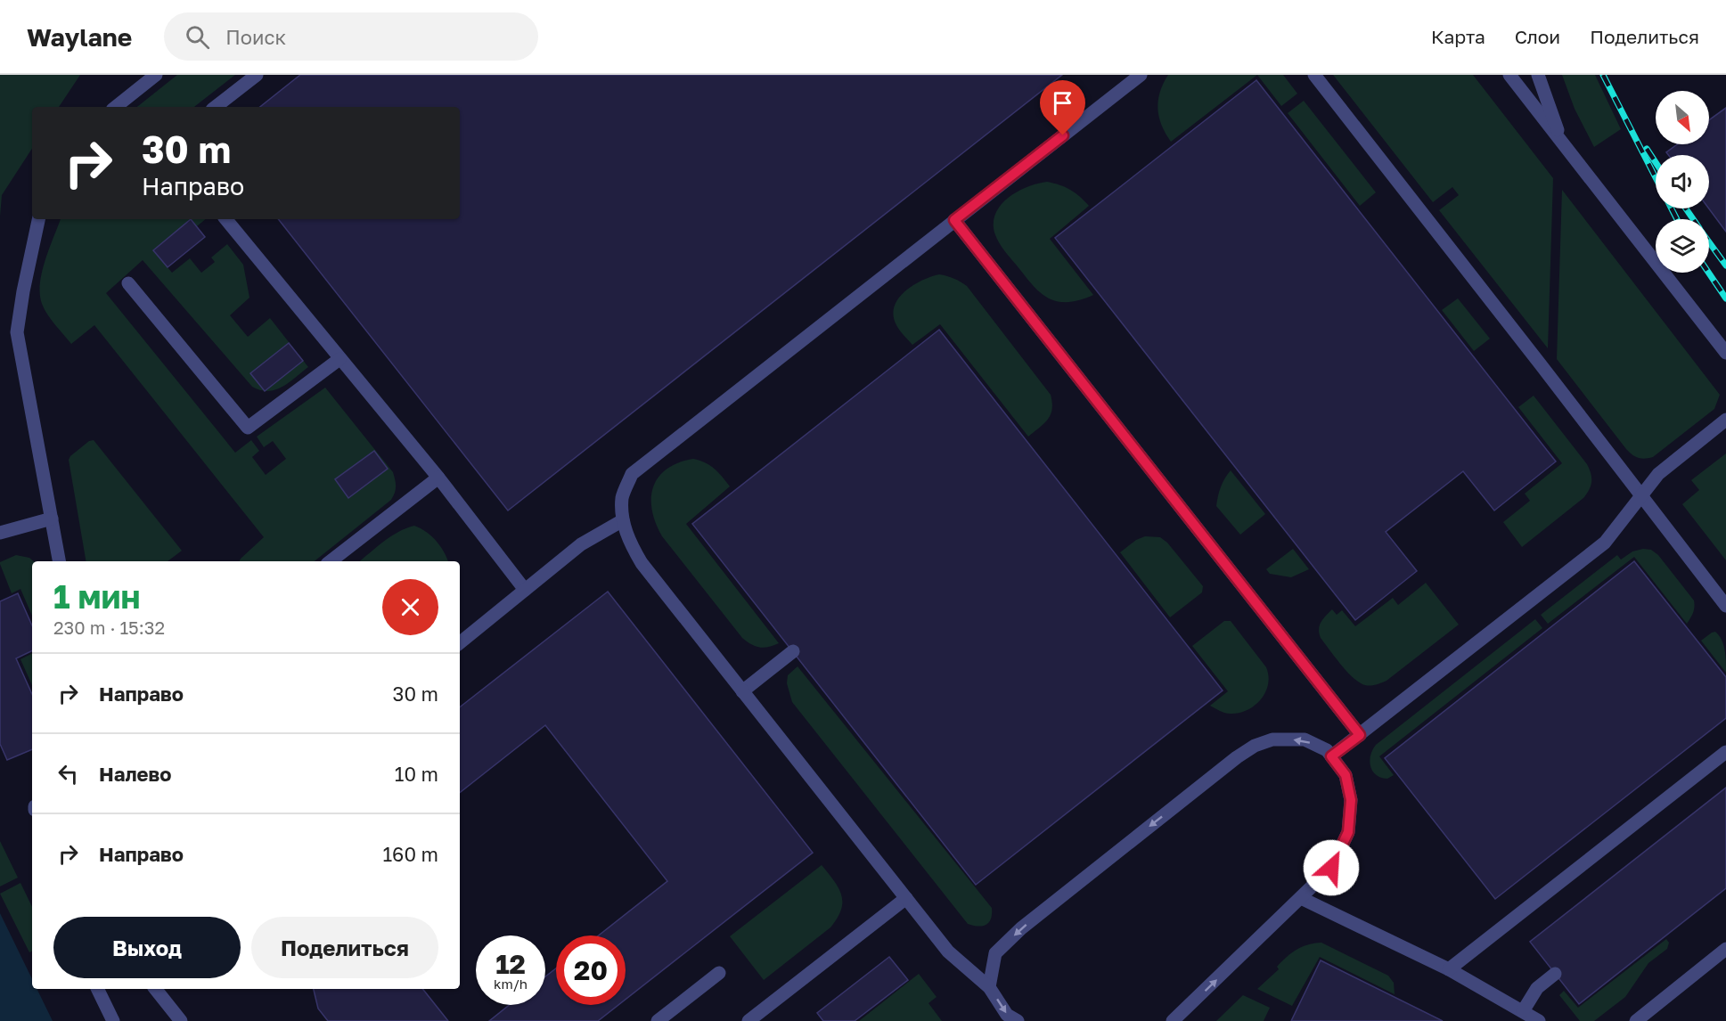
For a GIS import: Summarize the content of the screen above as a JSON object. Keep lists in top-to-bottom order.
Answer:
{
  "north": "bottom right",
  "page": {
    "header": "Waylane",
    "search": "Поиск",
    "nav": ["Карта", "Слои", "Поделиться"],
    "turn": ["30 m", "Направо"],
    "heading": ["1 мин", "230 m · 15:32"],
    "list": [
      {
        "name": "Направо",
        "value": "30 m"
      },
      {
        "name": "Налево",
        "value": "10 m"
      },
      {
        "name": "Направо",
        "value": "160 m"
      }
    ],
    "buttons": ["Выход", "Поделиться"],
    "speed": "12 km/h",
    "limit": "20"
  }
}
